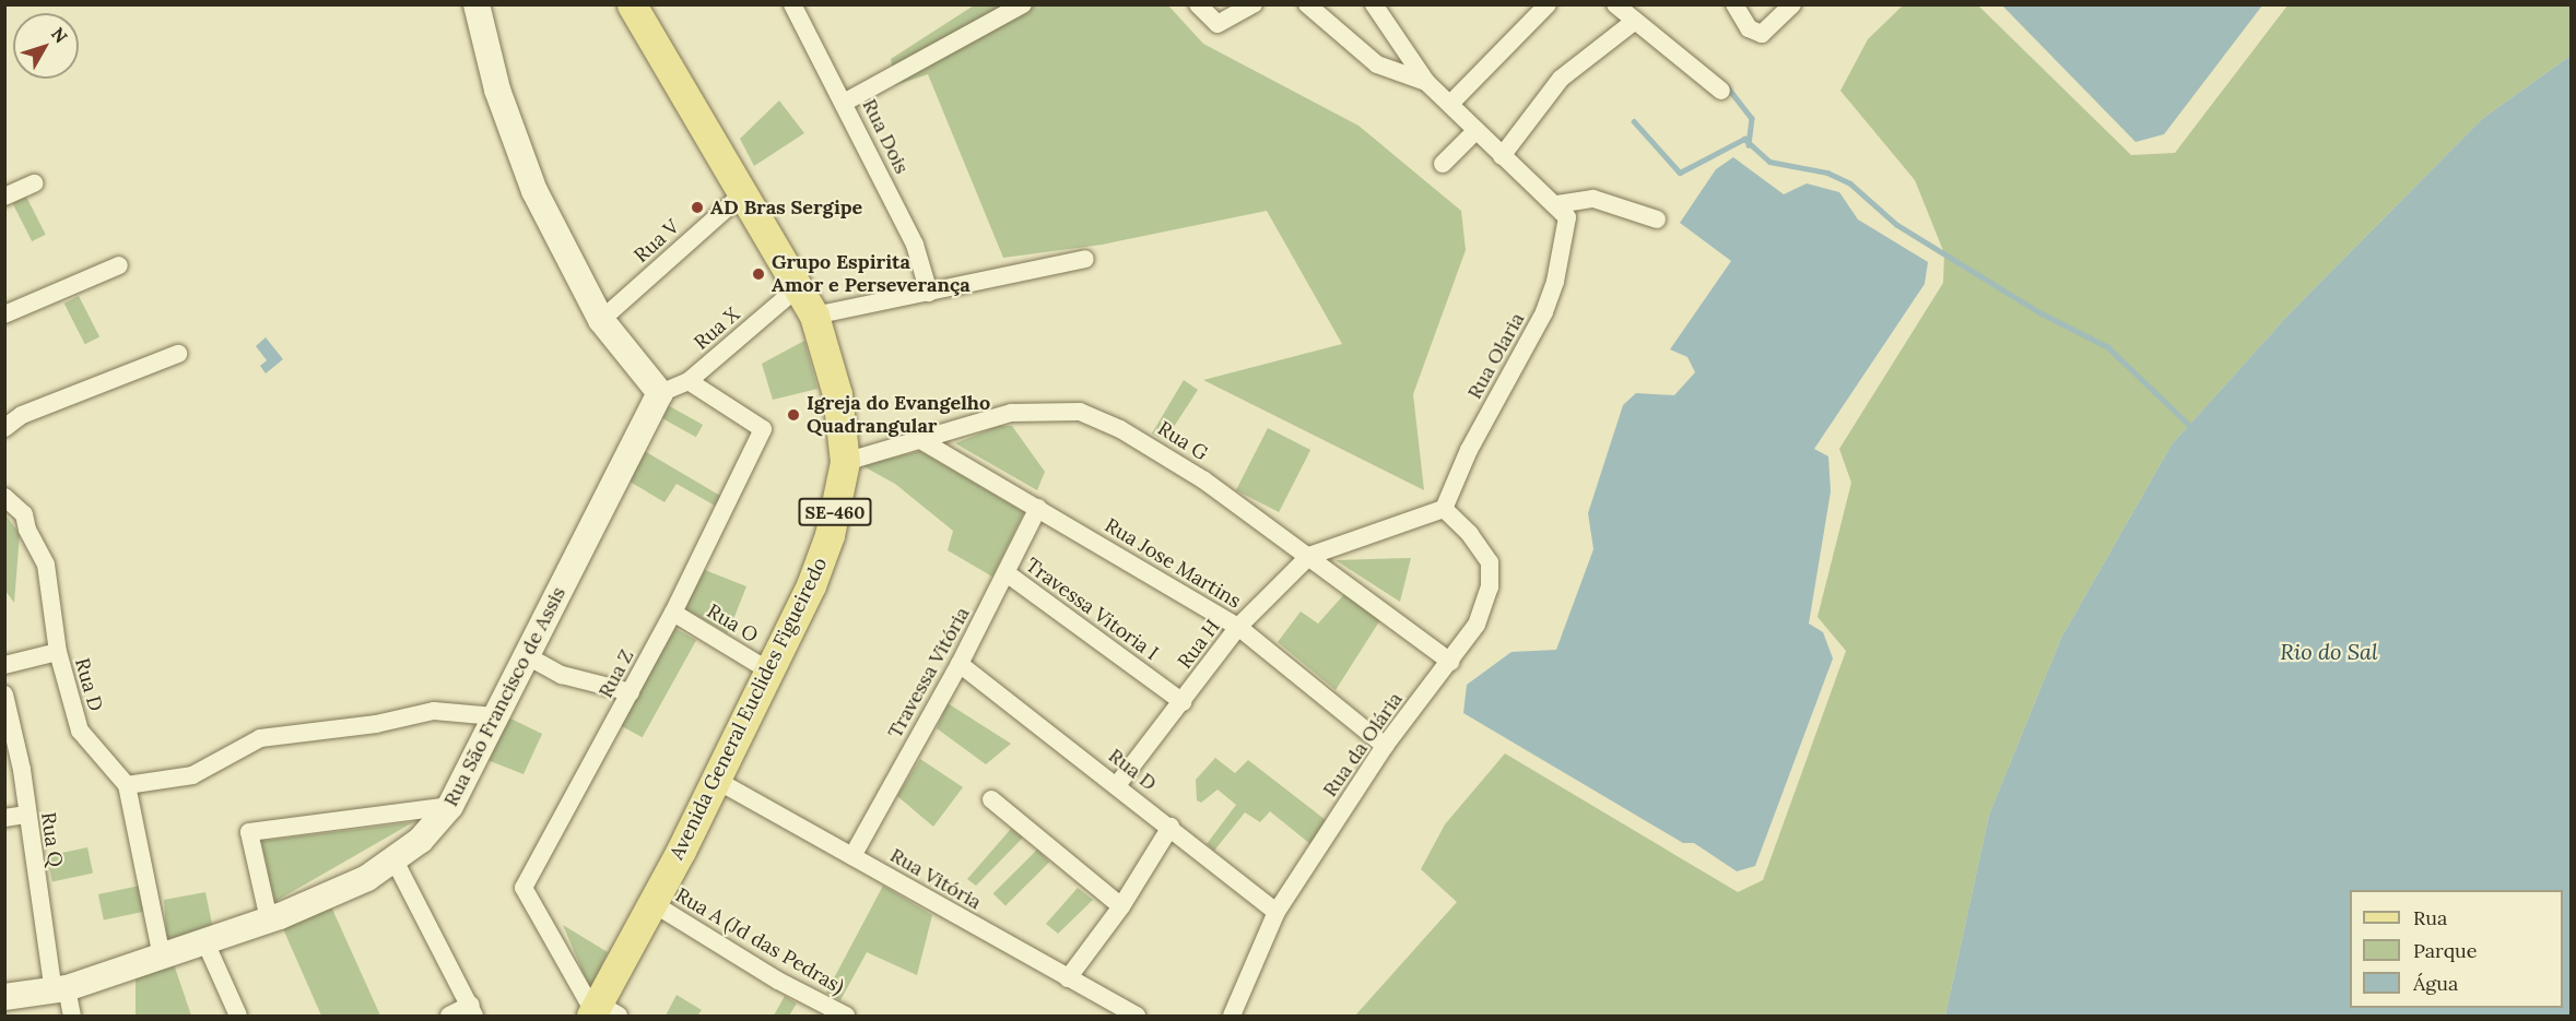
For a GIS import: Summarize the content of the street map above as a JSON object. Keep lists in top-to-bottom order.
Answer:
{
  "streets": {
    "main road": ["SE-460", "Avenida General Euclides Figueiredo"],
    "street": [
      "Rua Dois",
      "Rua V",
      "Rua X",
      "Rua Olaria",
      "Rua G",
      "Rua Jose Martins",
      "Travessa Vitoria I",
      "Rua O",
      "Rua H",
      "Travessa Vitória",
      "Rua Z",
      "Rua D",
      "Rua São Francisco de Assis",
      "Rua da Olária",
      "Rua Q",
      "Rua Vitória",
      "Rua A (Jd das Pedras)"
    ]
  },
  "crossings": [
    ["Rua V", "Avenida General Euclides Figueiredo"],
    ["Rua X", "Rua Z"],
    ["Rua X", "Rua São Francisco de Assis"],
    ["Rua X", "Avenida General Euclides Figueiredo"],
    ["Rua Olaria", "Rua H"],
    ["Rua Olaria", "Rua da Olária"],
    ["Rua G", "Rua Jose Martins"],
    ["Rua G", "Rua H"],
    ["Rua G", "Avenida General Euclides Figueiredo"],
    ["Rua G", "Rua da Olária"],
    ["Rua Jose Martins", "Rua H"],
    ["Rua Jose Martins", "Travessa Vitória"],
    ["Rua Jose Martins", "Rua da Olária"],
    ["Travessa Vitoria I", "Rua H"],
    ["Travessa Vitoria I", "Travessa Vitória"],
    ["Rua O", "Rua Z"],
    ["Rua O", "Avenida General Euclides Figueiredo"],
    ["Rua H", "Rua D"],
    ["Rua H", "Rua da Olária"],
    ["Travessa Vitória", "Rua D"],
    ["Travessa Vitória", "Rua Vitória"],
    ["Rua Z", "Avenida General Euclides Figueiredo"],
    ["Rua D", "Rua São Francisco de Assis"],
    ["Rua D", "Rua da Olária"],
    ["Rua São Francisco de Assis", "Rua Q"],
    ["Avenida General Euclides Figueiredo", "Rua Vitória"],
    ["Avenida General Euclides Figueiredo", "Rua A (Jd das Pedras)"]
  ],
  "water": ["Rio do Sal"],
  "places": ["AD Bras Sergipe", "Grupo Espirita Amor e Perseverança", "Igreja do Evangelho Quadrangular"],
  "legend": ["Rua", "Parque", "Água"],
  "north": "top right"
}
